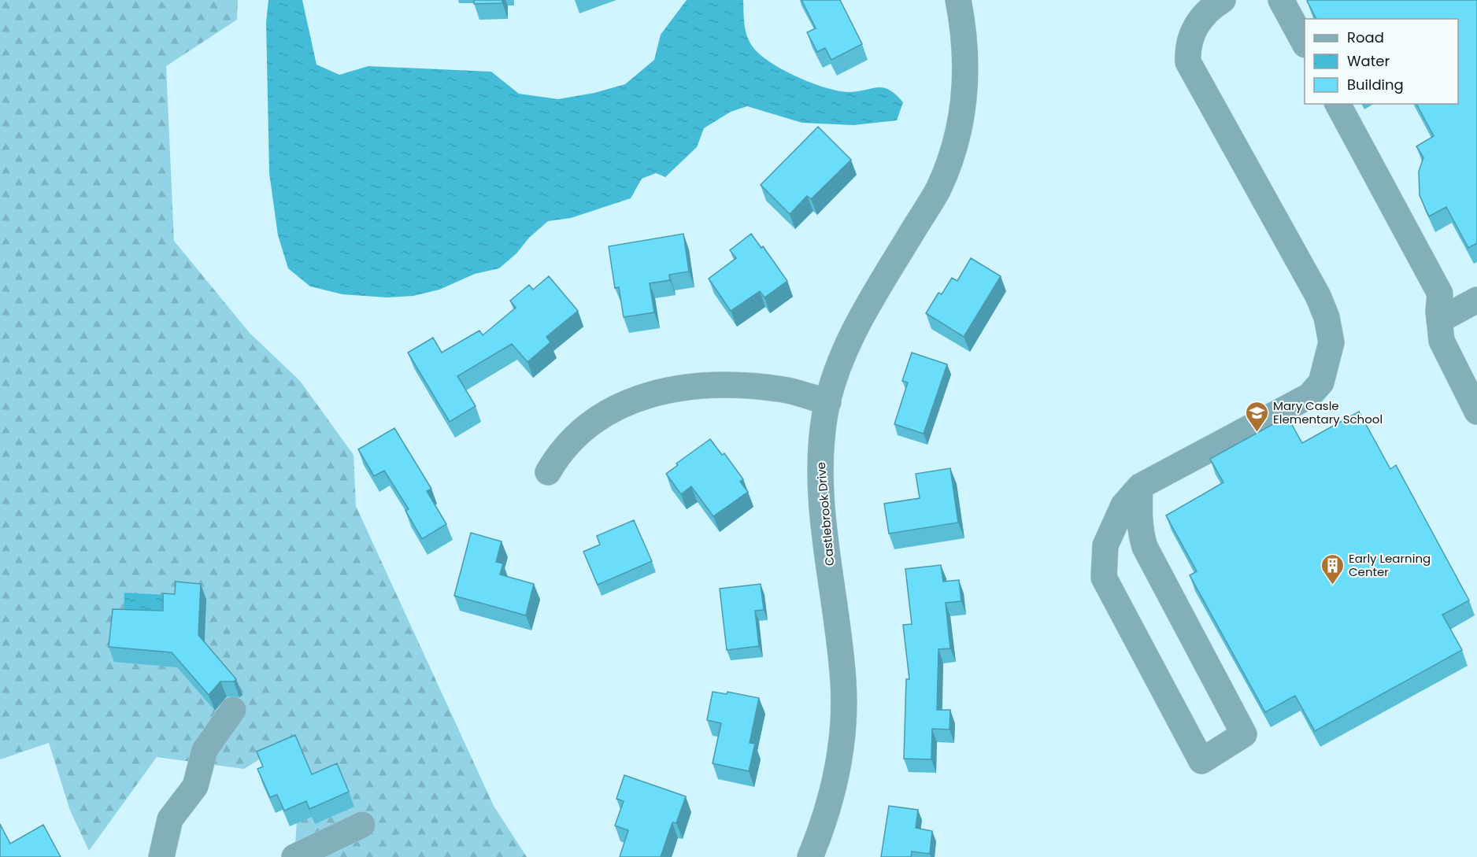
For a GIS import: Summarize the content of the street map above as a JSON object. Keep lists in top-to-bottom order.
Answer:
{
  "streets": {
    "street": ["Castlebrook Drive"]
  },
  "places": {
    "school or university": ["Mary Casle Elementary School"],
    "building": ["Early Learning Center"]
  },
  "legend": ["Road", "Water", "Building"]
}
